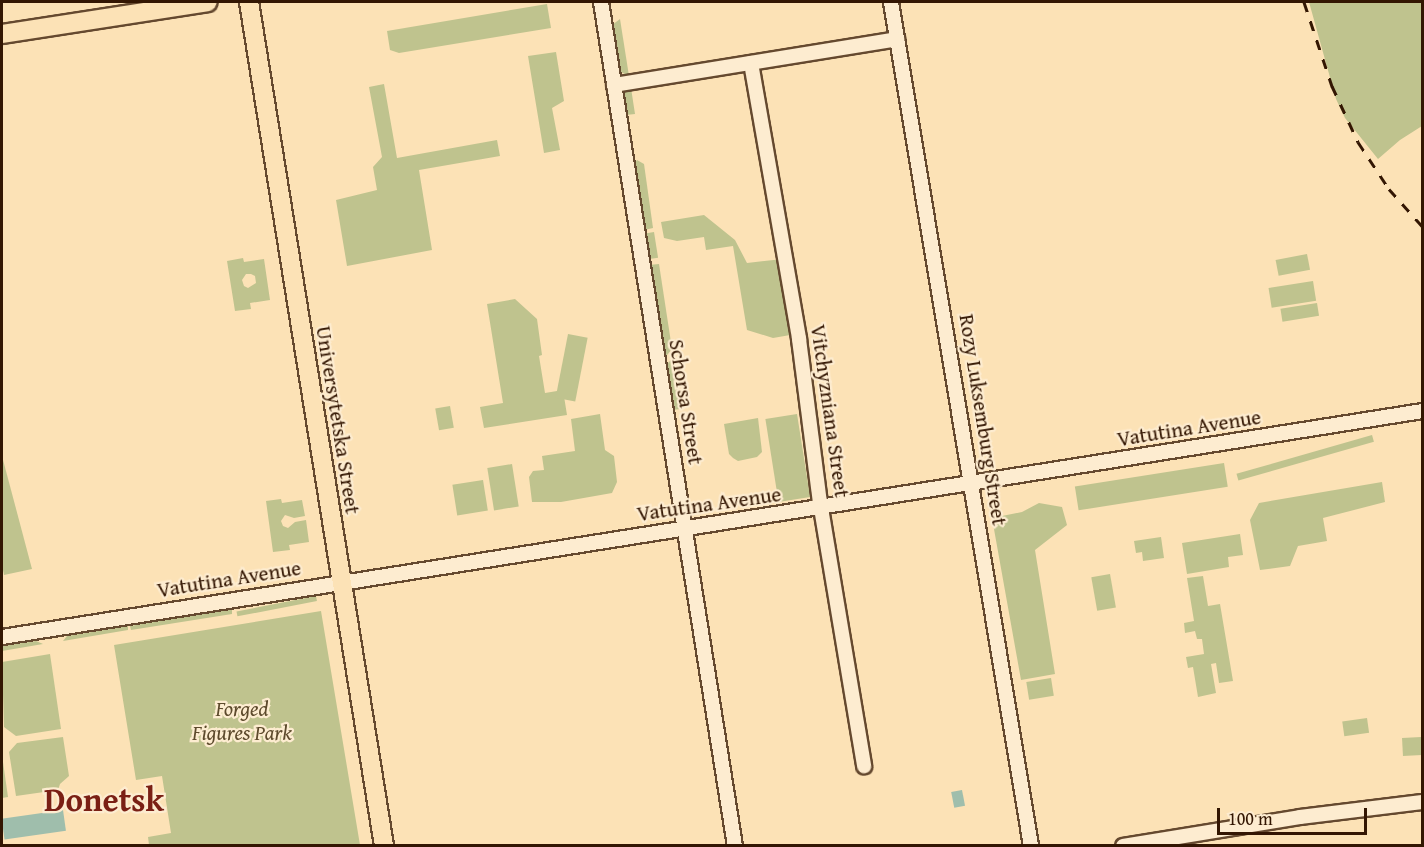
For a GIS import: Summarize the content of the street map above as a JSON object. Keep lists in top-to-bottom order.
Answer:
{
  "streets": {
    "main road": ["Universytetska Street"],
    "street": [
      "Schorsa Street",
      "Vitchyzniana Street",
      "Rozy Luksemburg Street",
      "Vatutina Avenue"
    ]
  },
  "crossings": [
    ["Schorsa Street", "Vatutina Avenue"],
    ["Vitchyzniana Street", "Vatutina Avenue"],
    ["Universytetska Street", "Vatutina Avenue"],
    ["Rozy Luksemburg Street", "Vatutina Avenue"]
  ],
  "districts": ["Donetsk"],
  "parks": ["Forged Figures Park"],
  "scale_bar": "100 m"
}
